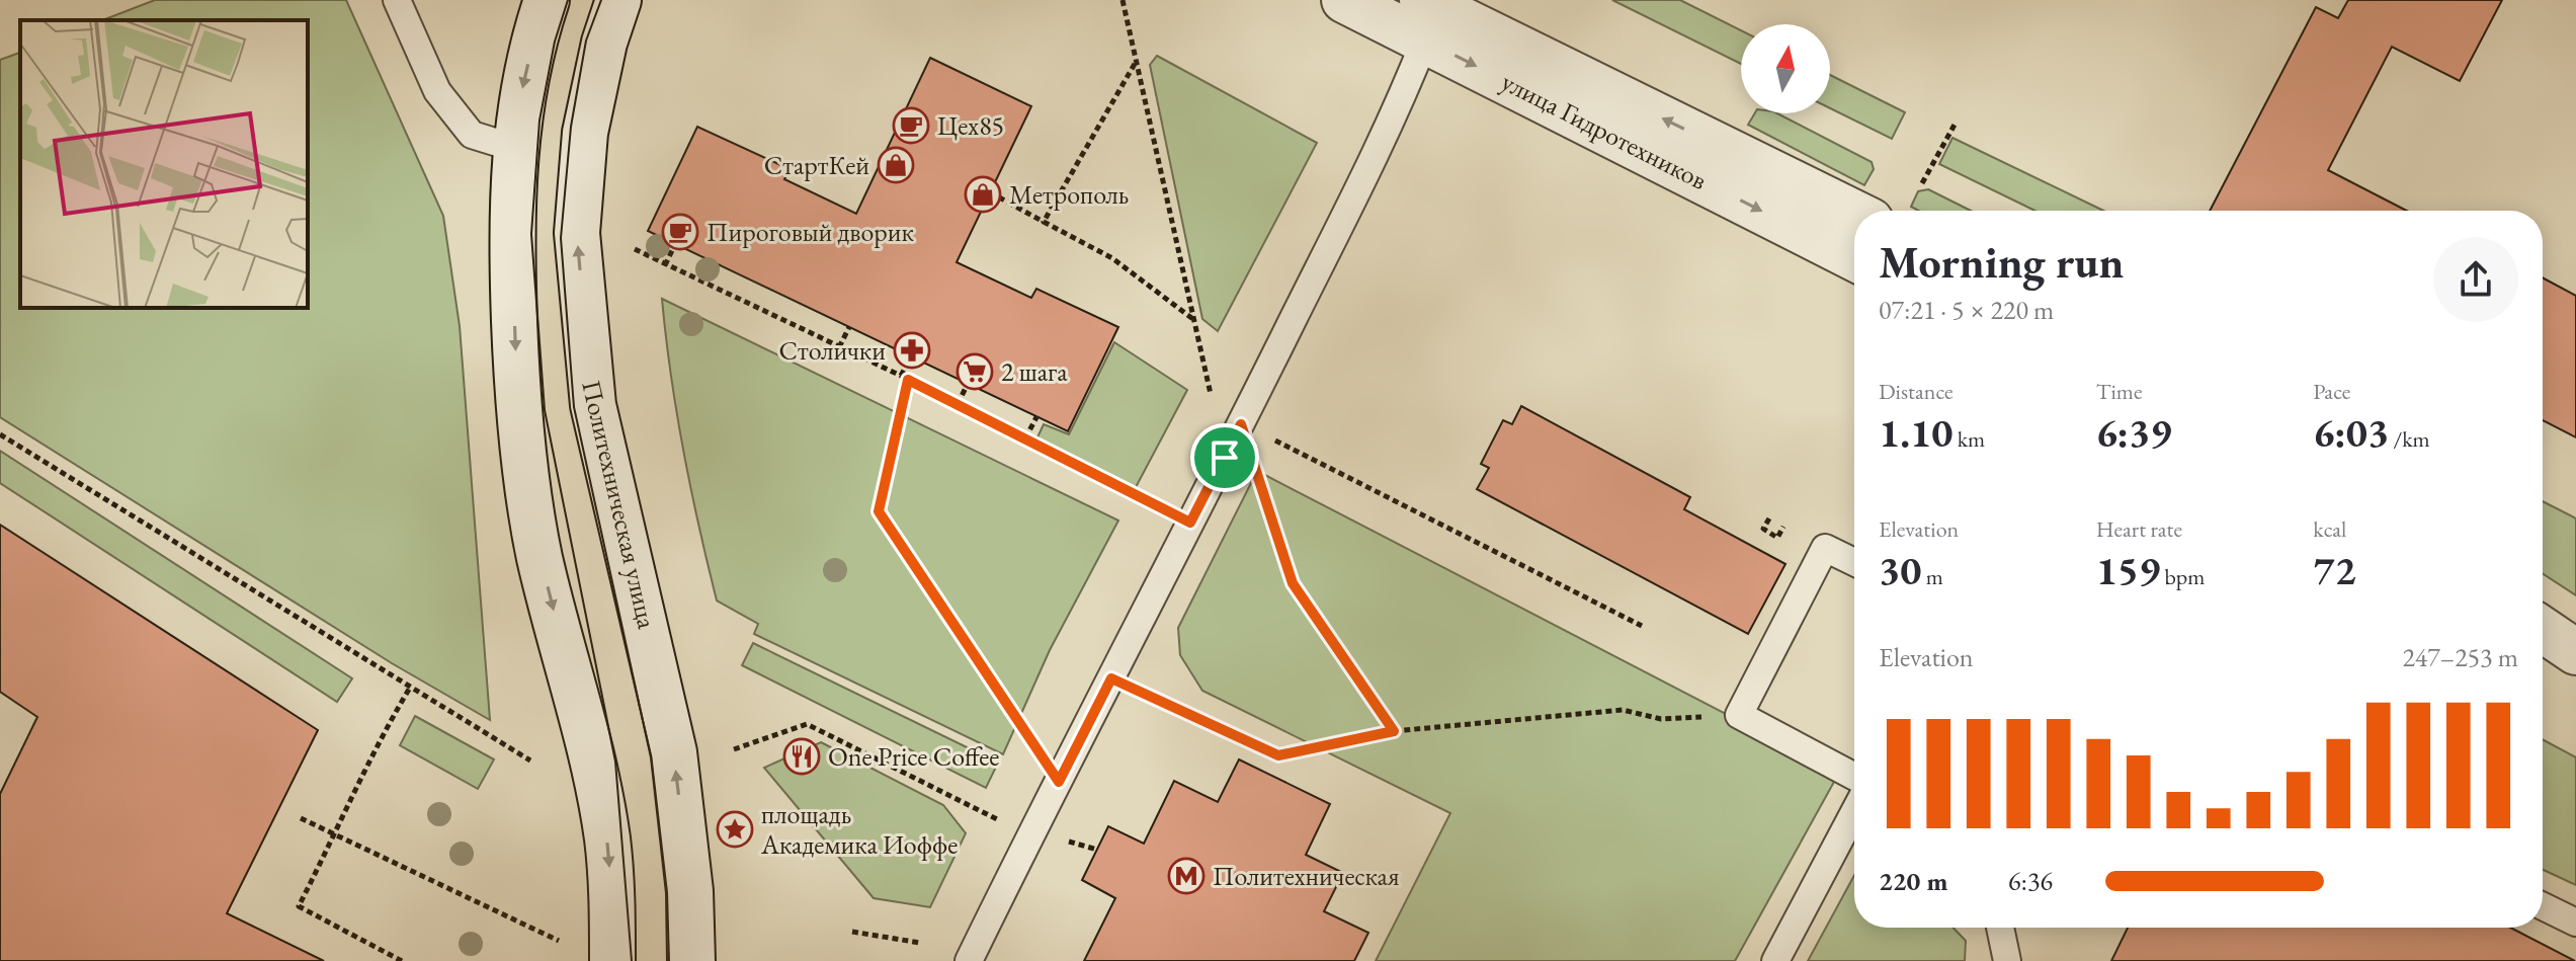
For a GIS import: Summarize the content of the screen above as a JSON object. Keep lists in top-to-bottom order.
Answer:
{
  "streets": {
    "main road": ["улица Гидротехников", "Политехническая улица"]
  },
  "places": {
    "cafe": ["Цех85", "Пироговый дворик"],
    "shop": ["СтартКей", "Метрополь"],
    "pharmacy": ["Столички"],
    "supermarket": ["2 шага"],
    "restaurant": ["One Price Coffee"],
    "place": ["площадь Академика Иоффе"],
    "metro station": ["Политехническая"]
  },
  "north": "top",
  "page": {
    "heading": ["Morning run", "07:21 · 5 × 220 m"],
    "stats": [
      ["Distance", "1.10 km"],
      ["Time", "6:39"],
      ["Pace", "6:03 /km"],
      ["Elevation", "30 m"],
      ["Heart rate", "159 bpm"],
      ["kcal", "72"]
    ],
    "chart": ["Elevation", "247–253 m"],
    "list": [
      {
        "name": "220 m",
        "note": "6:36"
      }
    ]
  }
}
